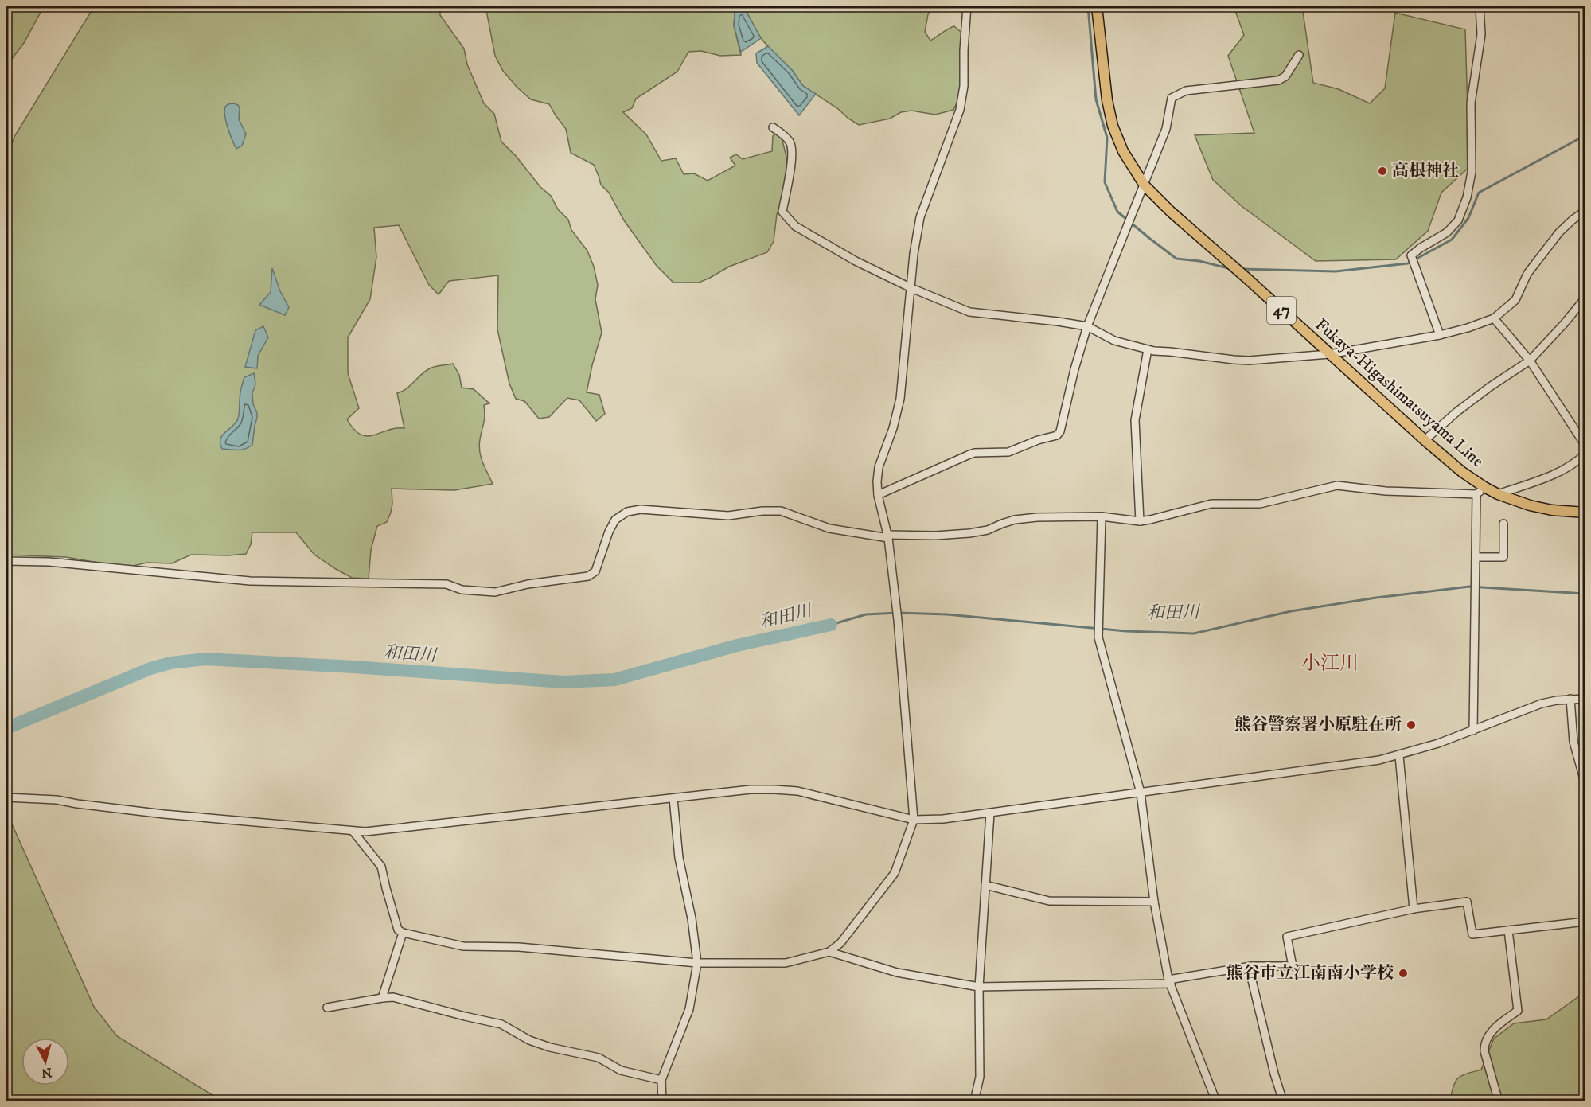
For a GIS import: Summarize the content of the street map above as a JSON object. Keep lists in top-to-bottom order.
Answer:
{
  "streets": {
    "main road": ["47", "Fukaya-Higashimatsuyama Line"]
  },
  "districts": ["小江川"],
  "water": ["和田川"],
  "places": ["高根神社", "熊谷警察署小原駐在所", "熊谷市立江南南小学校"],
  "north": "bottom"
}
